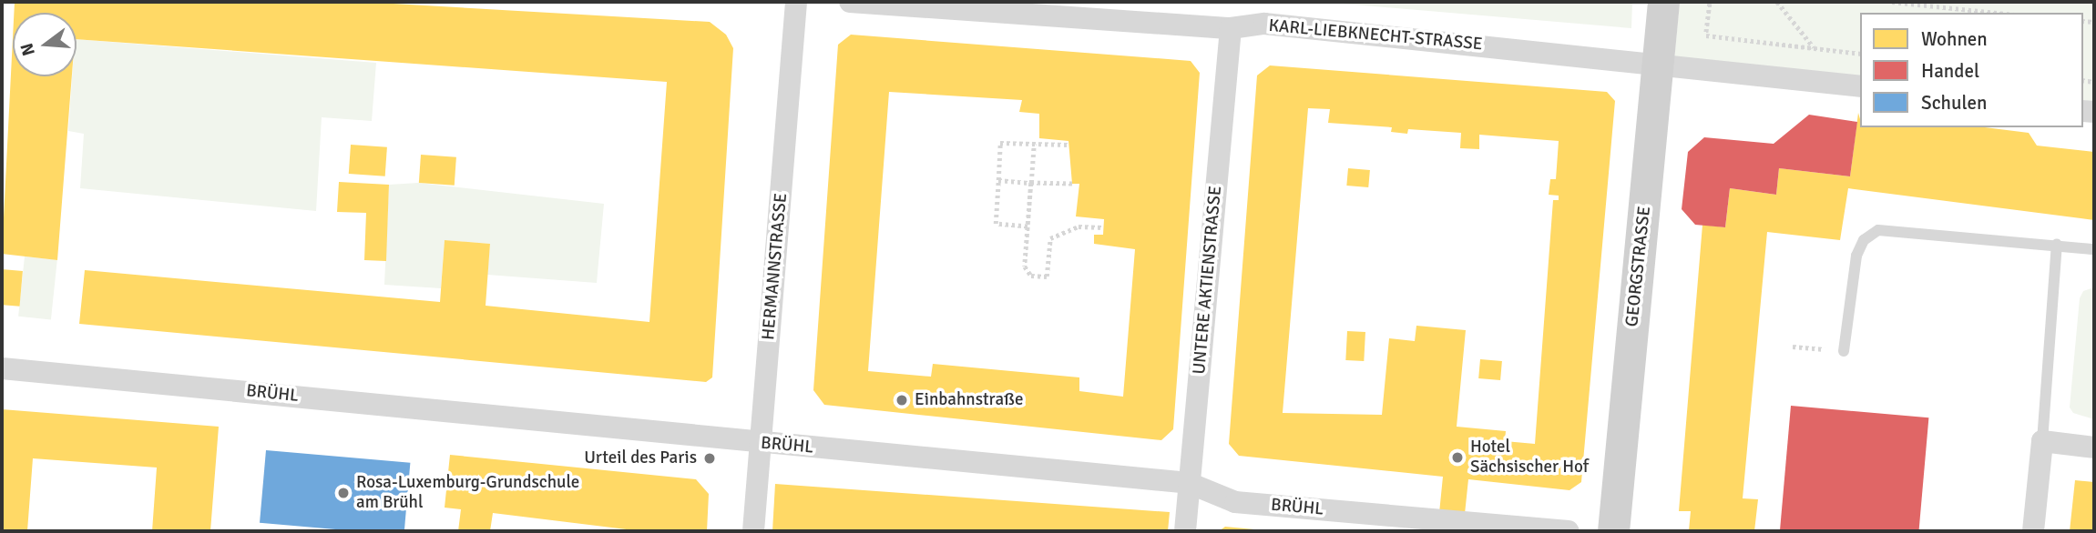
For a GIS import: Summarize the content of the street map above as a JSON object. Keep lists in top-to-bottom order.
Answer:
{
  "streets": {
    "street": [
      "KARL-LIEBKNECHT-STRASSE",
      "HERMANNSTRASSE",
      "GEORGSTRASSE",
      "UNTERE AKTIENSTRASSE",
      "BRÜHL"
    ]
  },
  "crossings": [
    ["KARL-LIEBKNECHT-STRASSE", "GEORGSTRASSE"],
    ["KARL-LIEBKNECHT-STRASSE", "UNTERE AKTIENSTRASSE"],
    ["HERMANNSTRASSE", "BRÜHL"],
    ["UNTERE AKTIENSTRASSE", "BRÜHL"]
  ],
  "places": [
    "Einbahnstraße",
    "Hotel Sächsischer Hof",
    "Urteil des Paris",
    "Rosa-Luxemburg-Grundschule am Brühl"
  ],
  "legend": ["Wohnen", "Handel", "Schulen"],
  "north": "left"
}
